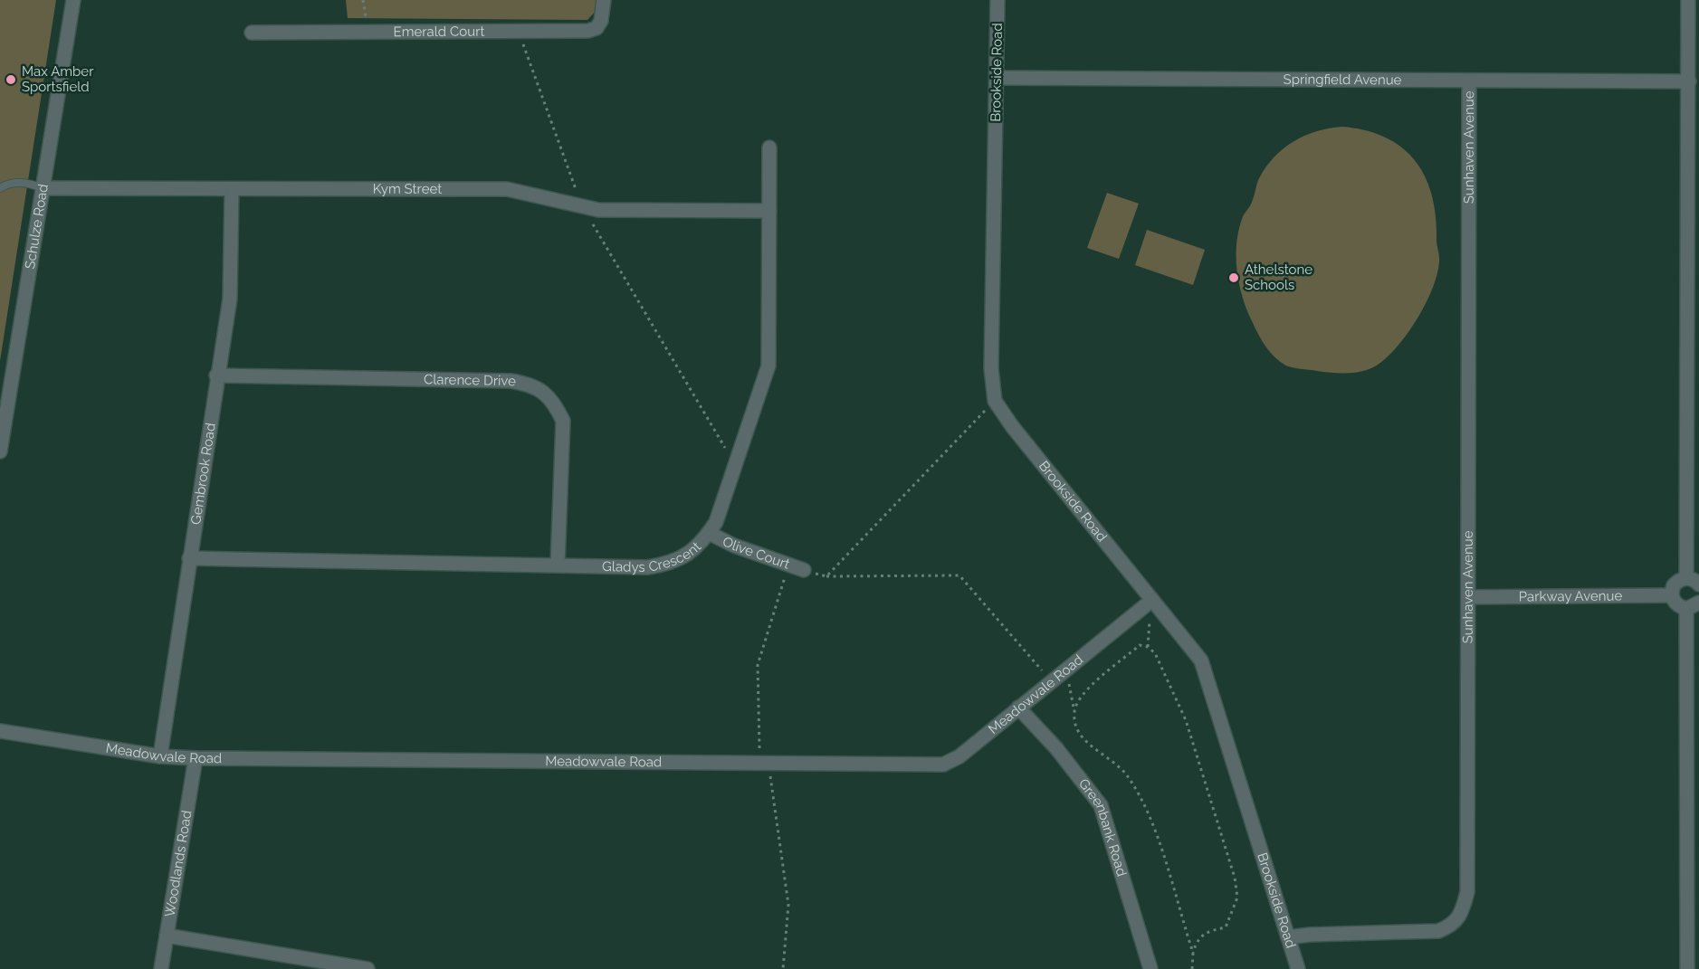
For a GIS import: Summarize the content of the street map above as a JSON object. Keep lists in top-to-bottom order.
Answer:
{
  "streets": {
    "street": [
      "Emerald Court",
      "Brookside Road",
      "Springfield Avenue",
      "Sunhaven Avenue",
      "Kym Street",
      "Schulze Road",
      "Clarence Drive",
      "Gembrook Road",
      "Olive Court",
      "Gladys Crescent",
      "Parkway Avenue",
      "Meadowvale Road",
      "Greenbank Road",
      "Woodlands Road"
    ]
  },
  "crossings": [
    ["Brookside Road", "Springfield Avenue"],
    ["Brookside Road", "Sunhaven Avenue"],
    ["Brookside Road", "Meadowvale Road"],
    ["Springfield Avenue", "Sunhaven Avenue"],
    ["Sunhaven Avenue", "Parkway Avenue"],
    ["Kym Street", "Schulze Road"],
    ["Kym Street", "Gembrook Road"],
    ["Kym Street", "Gladys Crescent"],
    ["Clarence Drive", "Gembrook Road"],
    ["Clarence Drive", "Gladys Crescent"],
    ["Gembrook Road", "Gladys Crescent"],
    ["Gembrook Road", "Meadowvale Road"],
    ["Olive Court", "Gladys Crescent"],
    ["Meadowvale Road", "Greenbank Road"],
    ["Meadowvale Road", "Woodlands Road"]
  ],
  "places": ["Max Amber Sportsfield", "Athelstone Schools"]
}
